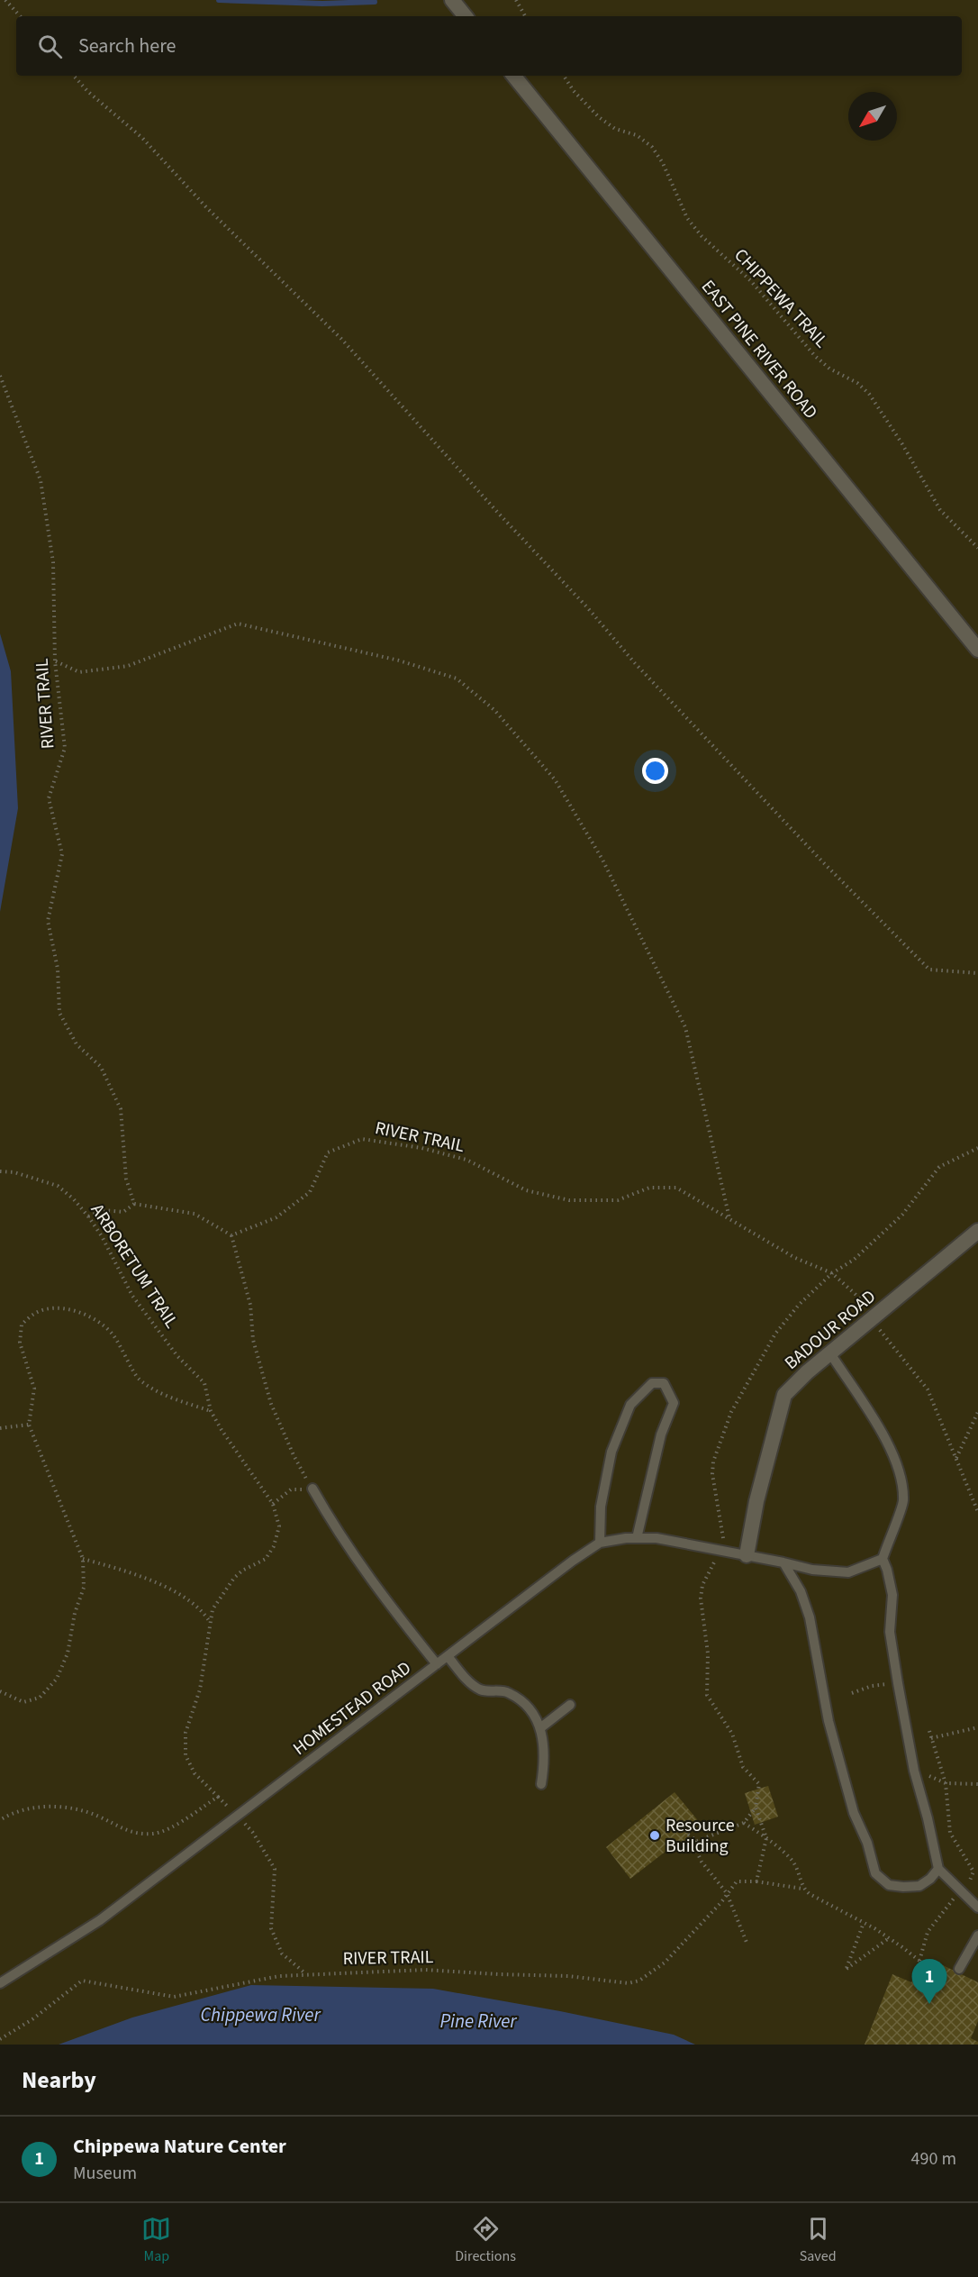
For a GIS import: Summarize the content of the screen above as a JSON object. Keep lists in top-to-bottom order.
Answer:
{
  "streets": {
    "street": ["EAST PINE RIVER ROAD", "BADOUR ROAD"],
    "lane": ["HOMESTEAD ROAD"],
    "path": ["CHIPPEWA TRAIL", "RIVER TRAIL", "ARBORETUM TRAIL"]
  },
  "crossings": [
    ["RIVER TRAIL", "ARBORETUM TRAIL"],
    ["RIVER TRAIL", "BADOUR ROAD"],
    ["ARBORETUM TRAIL", "HOMESTEAD ROAD"],
    ["BADOUR ROAD", "HOMESTEAD ROAD"]
  ],
  "water": ["Chippewa River", "Pine River"],
  "places": ["Resource Building"],
  "north": "bottom left",
  "page": {
    "search": "Search here",
    "pins": "1",
    "heading": "Nearby",
    "list": [
      {
        "mark": "1",
        "name": "Chippewa Nature Center",
        "note": "Museum",
        "value": "490 m"
      }
    ],
    "nav": ["Map", "Directions", "Saved"]
  }
}
